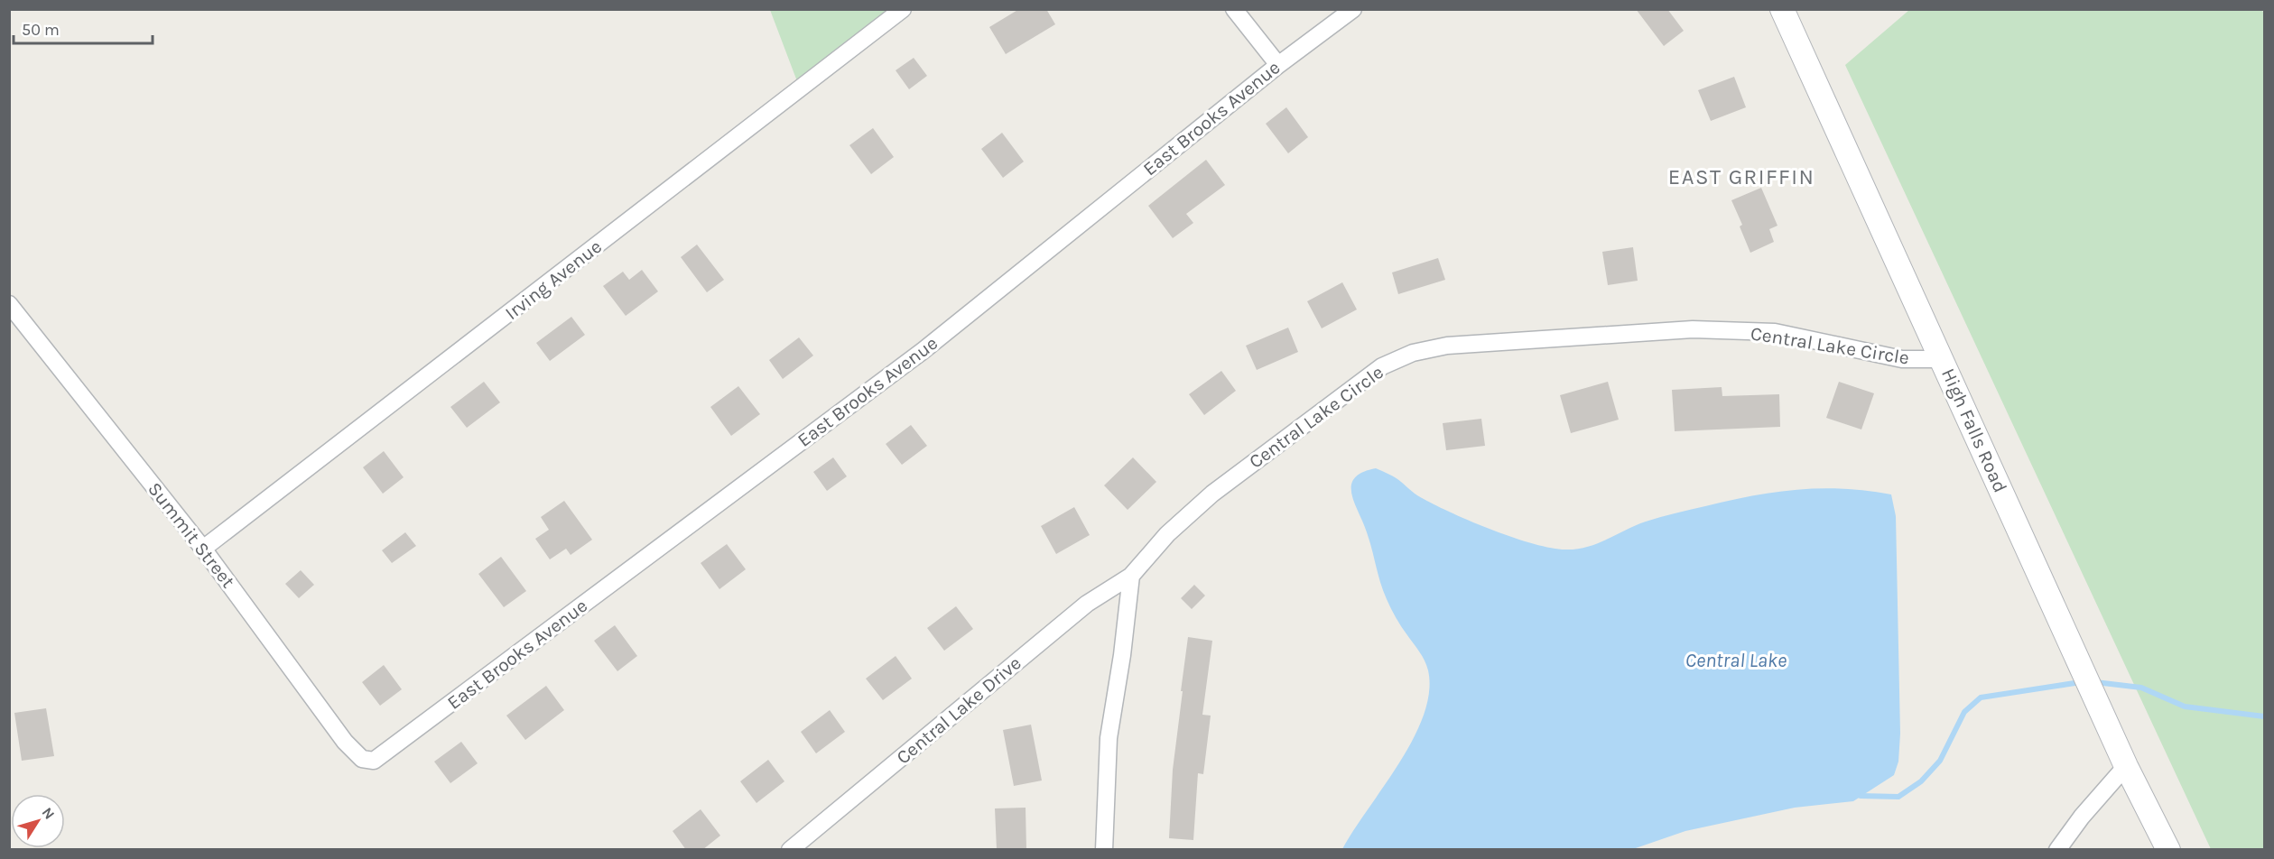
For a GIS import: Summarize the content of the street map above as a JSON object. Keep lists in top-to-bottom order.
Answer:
{
  "streets": {
    "street": [
      "East Brooks Avenue",
      "Irving Avenue",
      "Central Lake Circle",
      "High Falls Road",
      "Summit Street",
      "Central Lake Drive"
    ]
  },
  "crossings": [
    ["East Brooks Avenue", "Summit Street"],
    ["Irving Avenue", "Summit Street"],
    ["Central Lake Circle", "High Falls Road"],
    ["Central Lake Circle", "Central Lake Drive"]
  ],
  "districts": ["EAST GRIFFIN"],
  "water": ["Central Lake"],
  "scale_bar": "50 m",
  "north": "top right"
}
